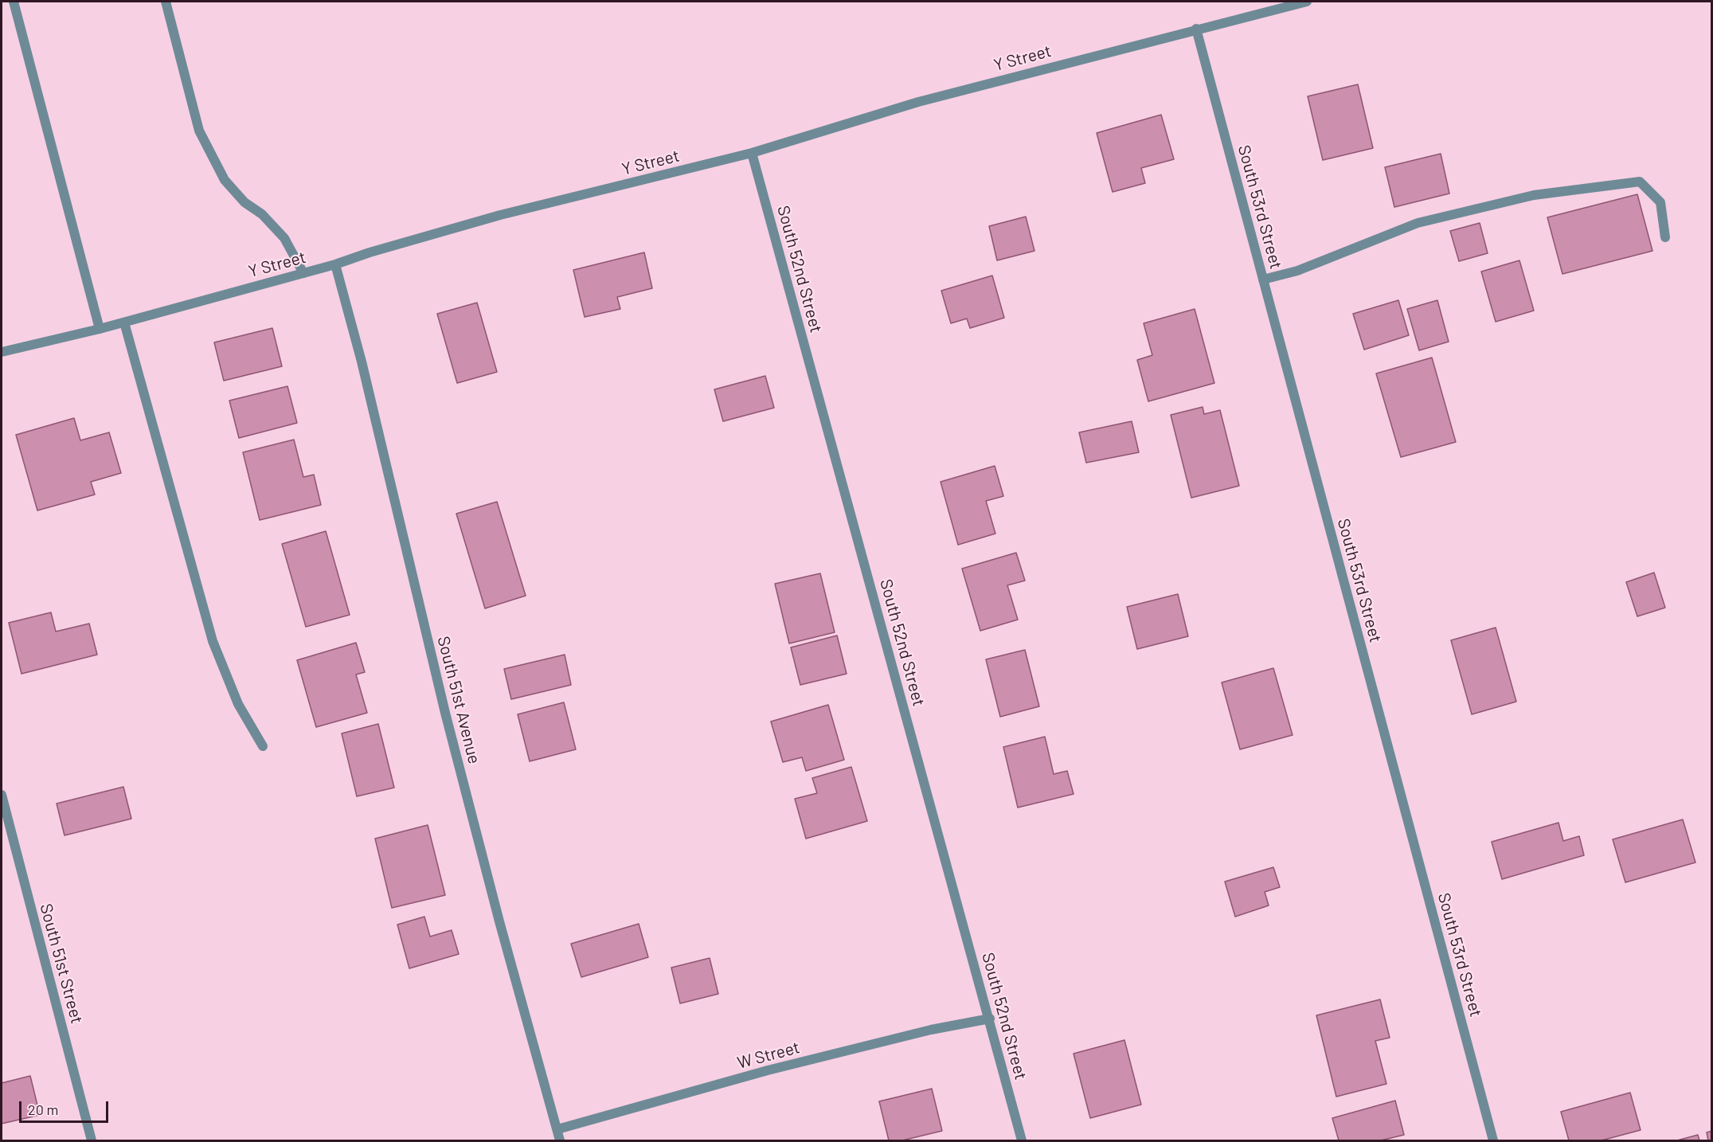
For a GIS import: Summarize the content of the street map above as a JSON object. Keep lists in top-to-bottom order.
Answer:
{
  "streets": {
    "street": [
      "Y Street",
      "South 53rd Street",
      "South 52nd Street",
      "South 51st Avenue",
      "South 51st Street",
      "W Street"
    ]
  },
  "crossings": [
    ["Y Street", "South 53rd Street"],
    ["Y Street", "South 52nd Street"],
    ["Y Street", "South 51st Avenue"],
    ["South 52nd Street", "W Street"],
    ["South 51st Avenue", "W Street"]
  ],
  "scale_bar": "20 m"
}
